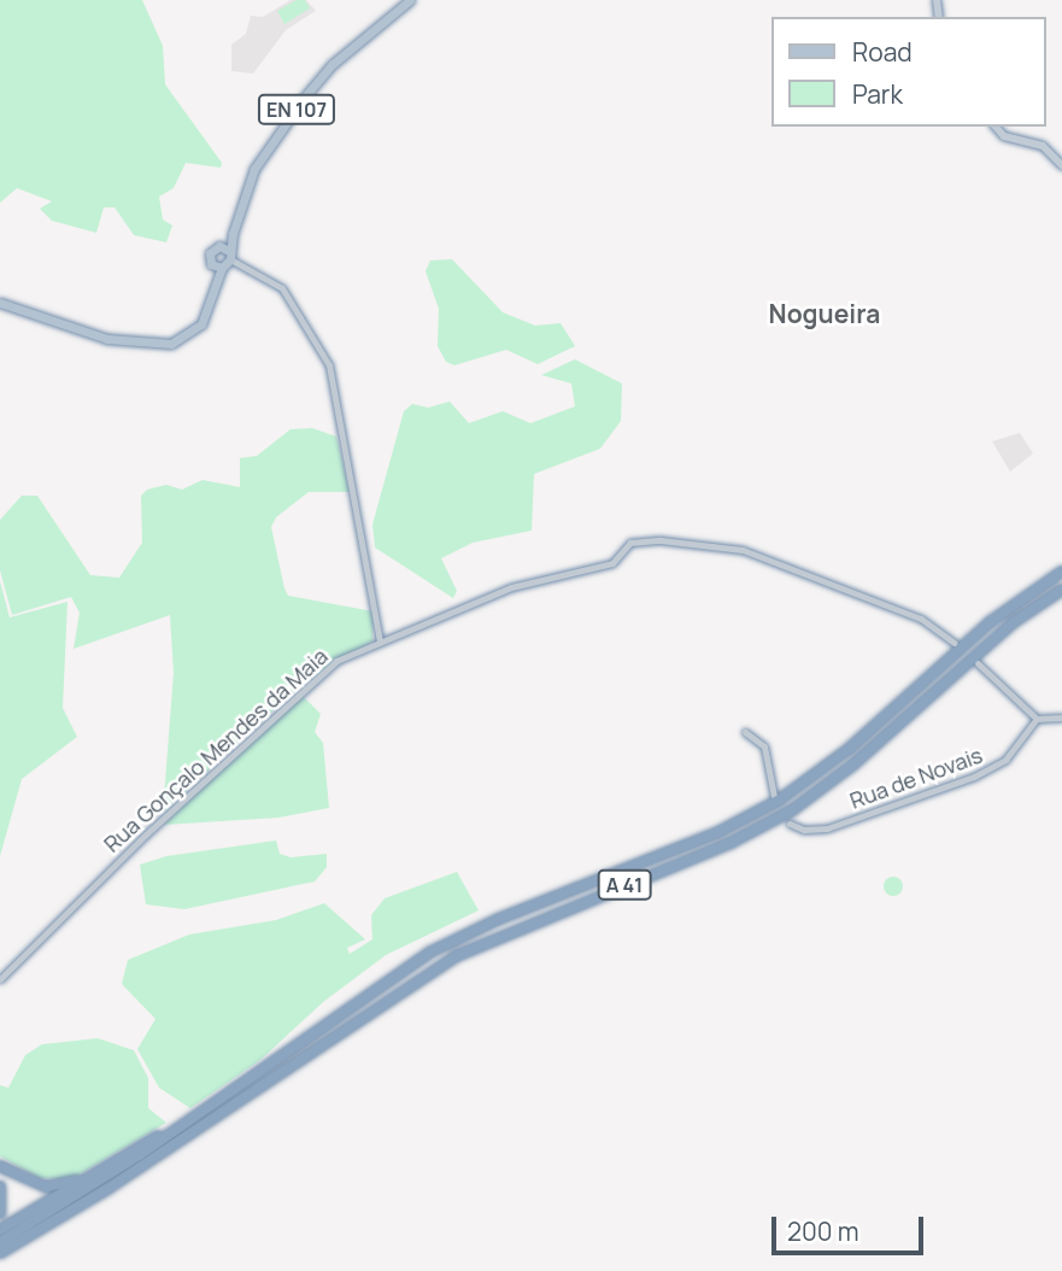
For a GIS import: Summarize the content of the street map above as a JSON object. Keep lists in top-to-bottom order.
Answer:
{
  "streets": {
    "highway": ["A 41"],
    "main road": ["EN 107"],
    "street": ["Rua Gonçalo Mendes da Maia", "Rua de Novais"]
  },
  "districts": ["Nogueira"],
  "legend": ["Road", "Park"],
  "scale_bar": "200 m"
}
